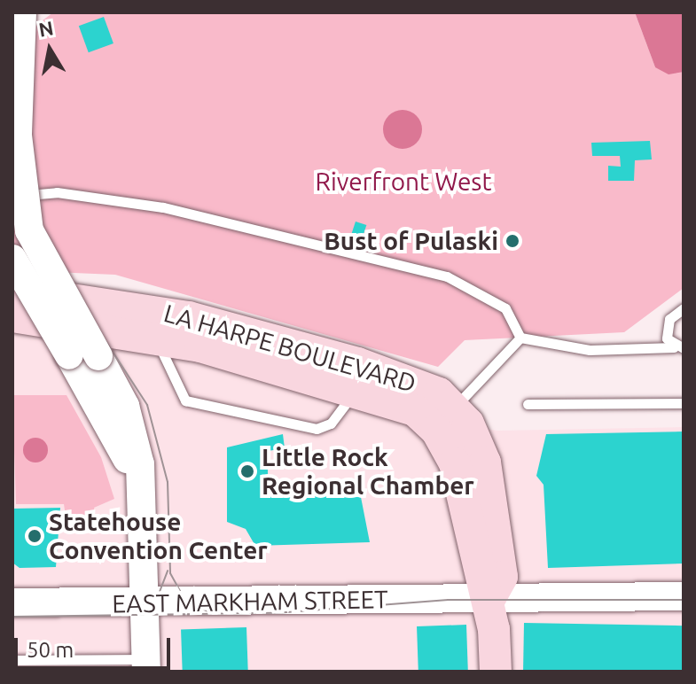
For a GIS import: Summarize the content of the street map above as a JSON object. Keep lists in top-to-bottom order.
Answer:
{
  "streets": {
    "main road": ["LA HARPE BOULEVARD", "EAST MARKHAM STREET"]
  },
  "crossings": [
    ["LA HARPE BOULEVARD", "EAST MARKHAM STREET"]
  ],
  "parks": ["Riverfront West"],
  "places": ["Bust of Pulaski", "Little Rock Regional Chamber", "Statehouse Convention Center"],
  "scale_bar": "50 m",
  "north": "top"
}
